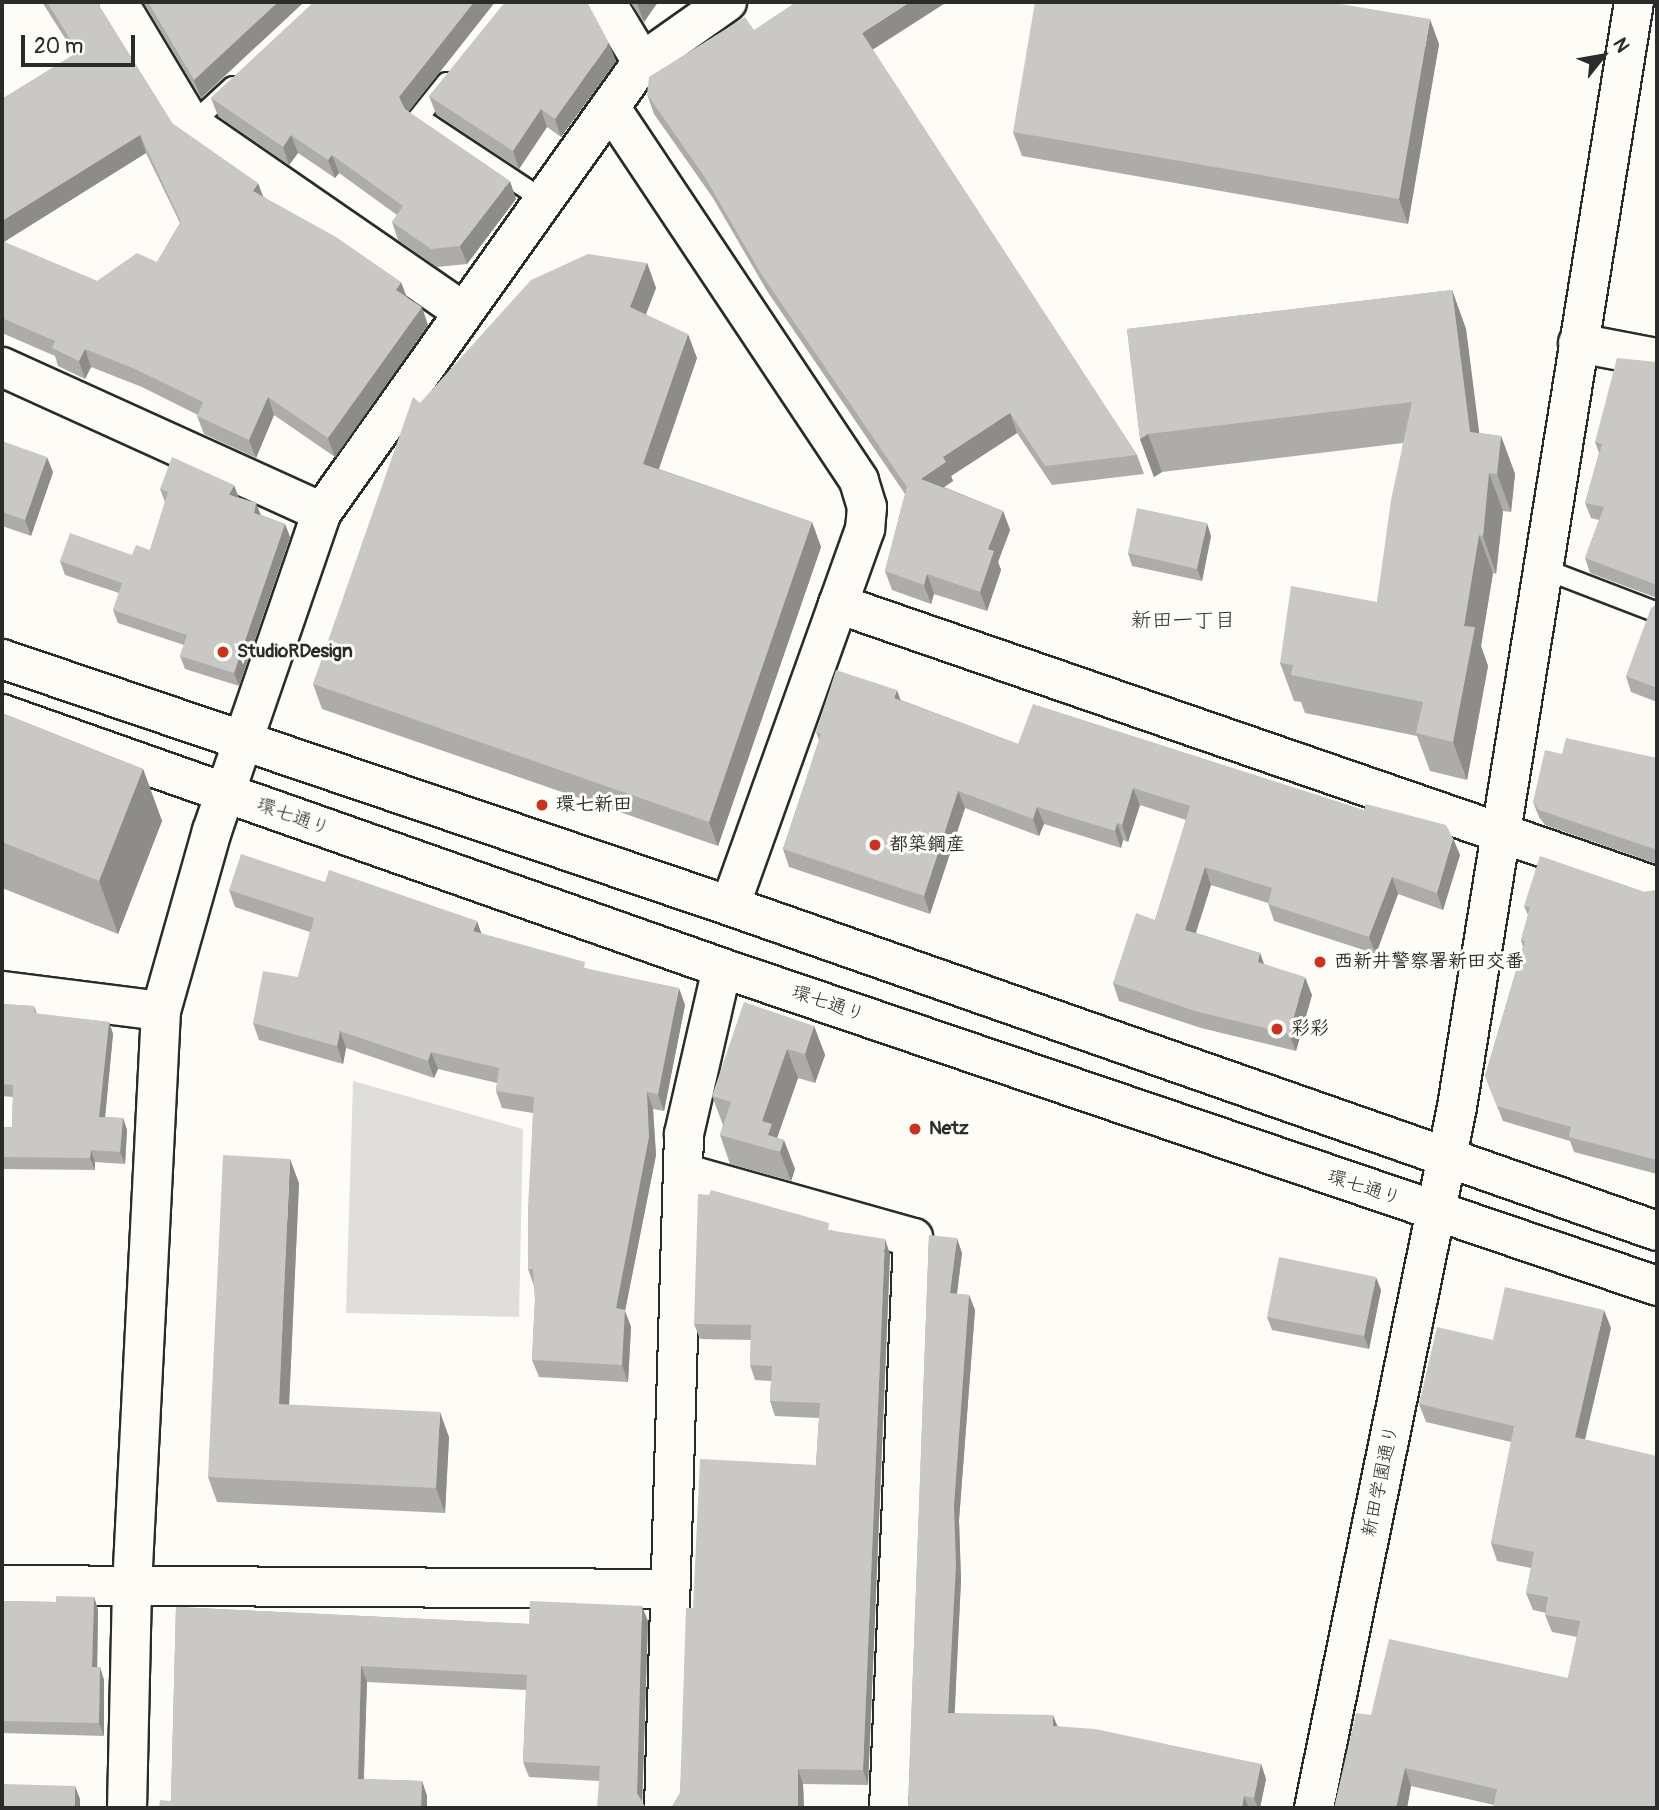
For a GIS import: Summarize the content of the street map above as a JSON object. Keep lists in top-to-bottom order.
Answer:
{
  "streets": {
    "street": ["環七通り", "新田学園通り"]
  },
  "crossings": [
    ["環七通り", "新田学園通り"]
  ],
  "districts": ["新田一丁目"],
  "places": [
    "StudioRDesign",
    "環七新田",
    "都築鋼産",
    "西新井警察署新田交番",
    "彩彩",
    "Netz"
  ],
  "scale_bar": "20 m",
  "north": "top right"
}
